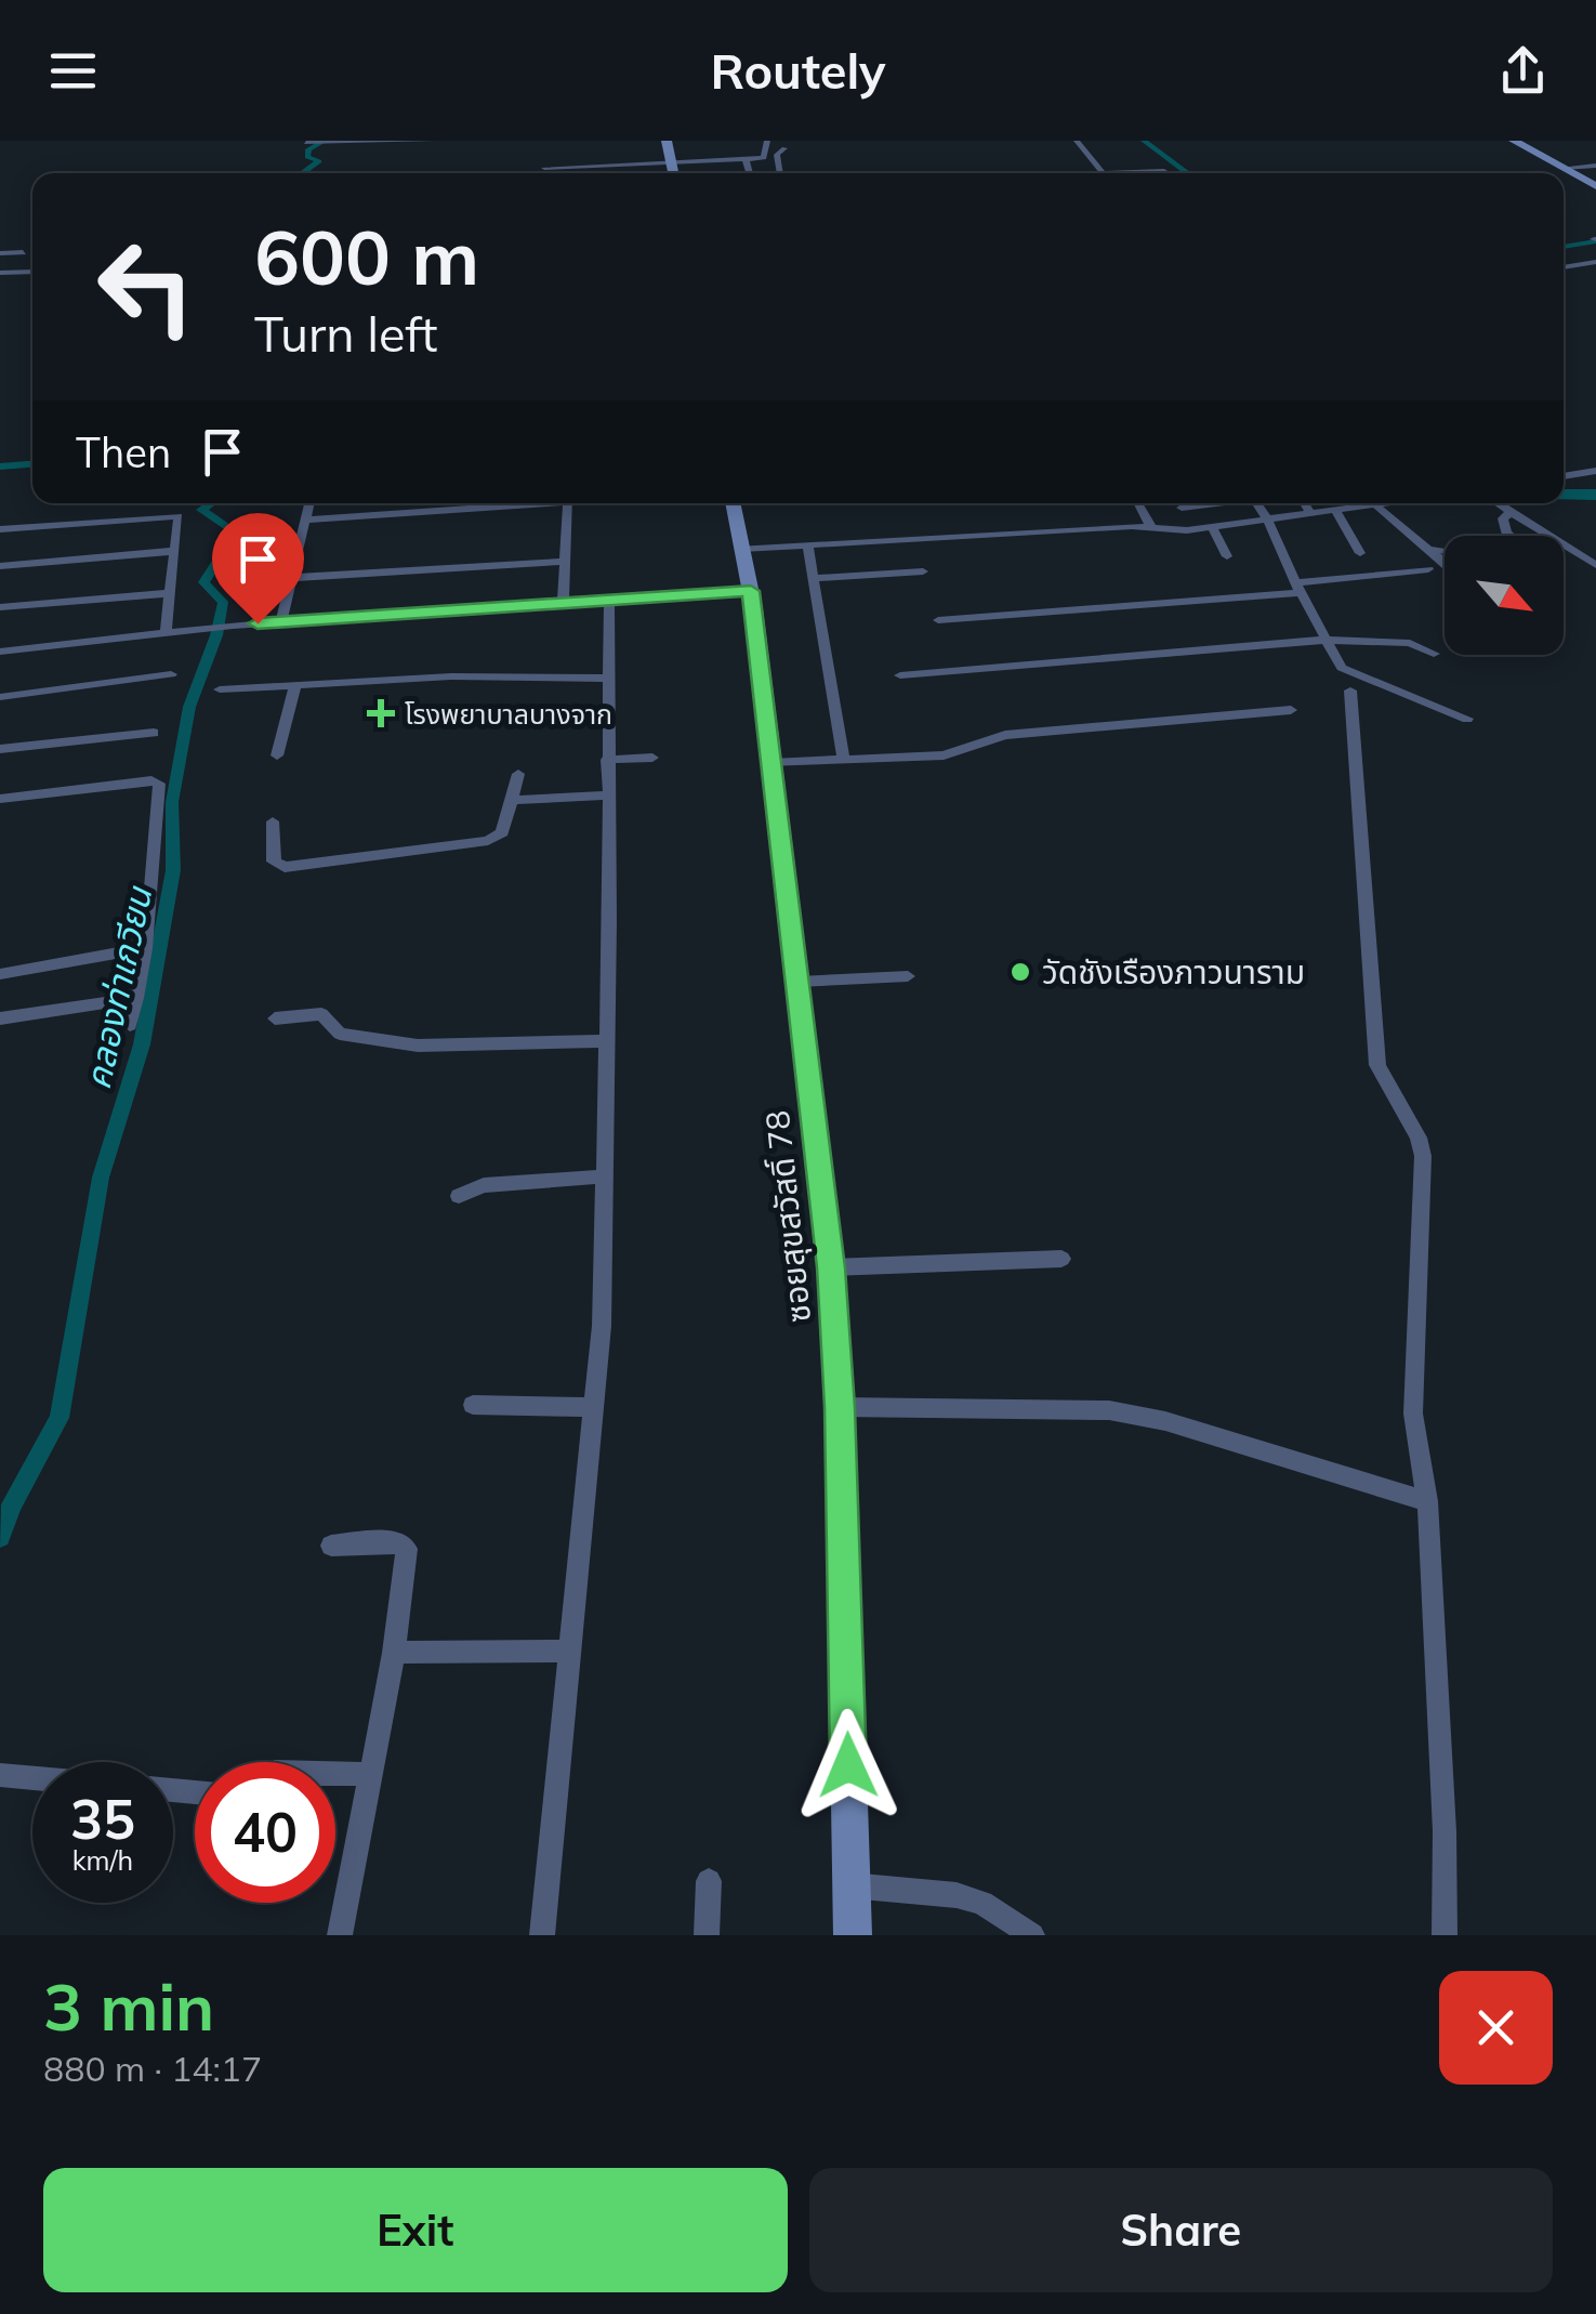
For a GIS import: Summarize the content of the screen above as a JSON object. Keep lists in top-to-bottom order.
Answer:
{
  "streets": {
    "street": ["ซอยสุขสวัสดิ์ 78"]
  },
  "water": ["คลองท่าเกวียน"],
  "places": {
    "health": ["โรงพยาบาลบางจาก"],
    "other": ["วัดชังเรืองภาวนาราม"]
  },
  "north": "bottom right",
  "page": {
    "header": "Routely",
    "turn": ["600 m", "Turn left"],
    "then": "Then",
    "speed": "35 km/h",
    "limit": "40",
    "heading": ["3 min", "880 m · 14:17"],
    "buttons": ["Exit", "Share"]
  }
}
